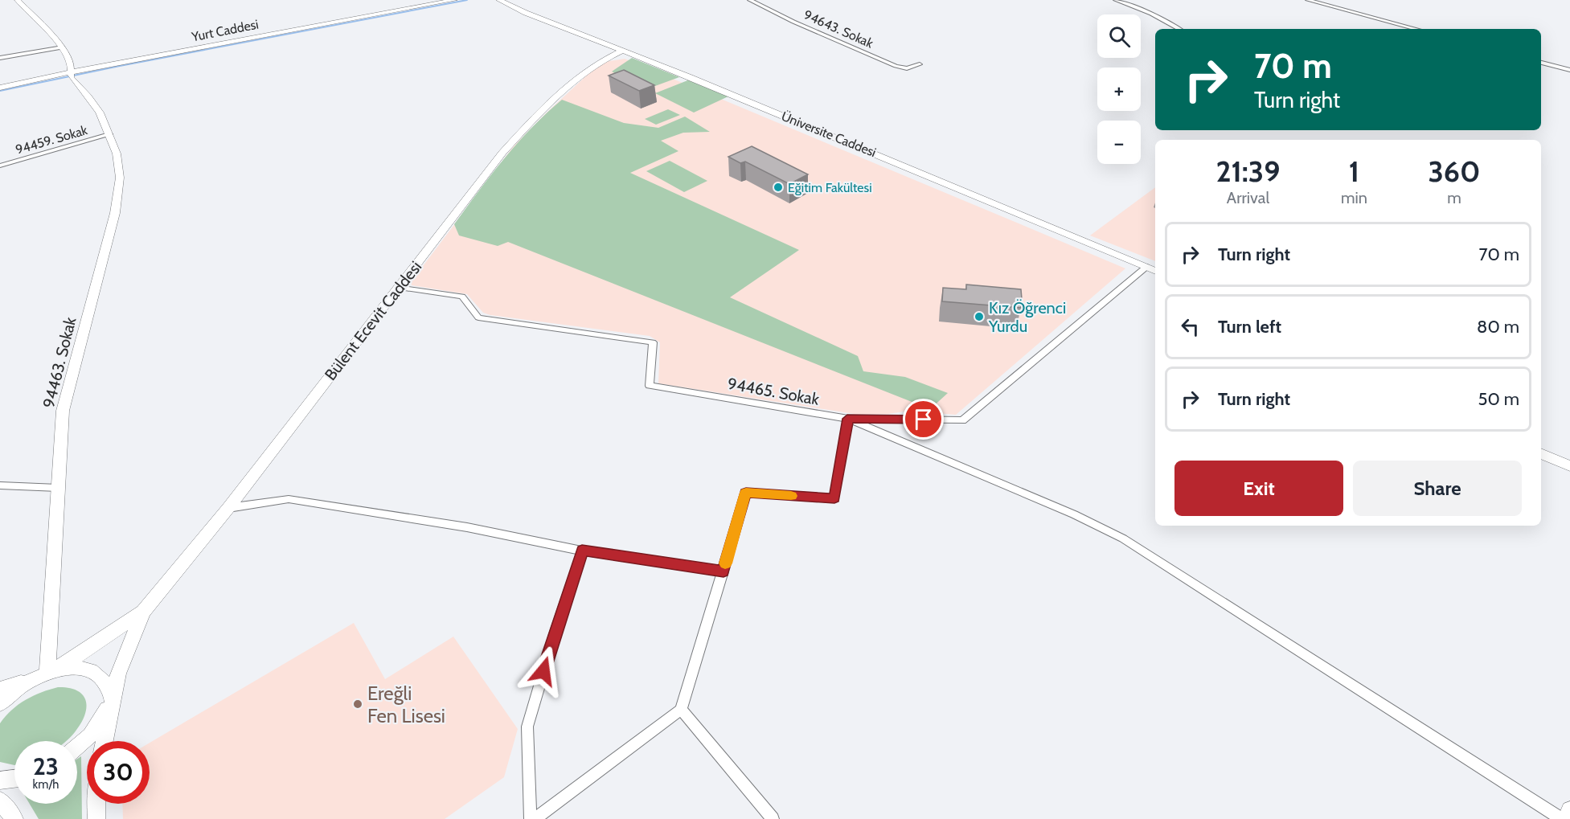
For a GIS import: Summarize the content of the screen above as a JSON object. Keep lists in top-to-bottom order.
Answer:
{
  "streets": {
    "street": [
      "94643. Sokak",
      "Yurt Caddesi",
      "Üniversite Caddesi",
      "94459. Sokak",
      "Bülent Ecevit Caddesi",
      "94463. Sokak",
      "94465. Sokak"
    ]
  },
  "crossings": [
    ["Yurt Caddesi", "94463. Sokak"],
    ["Üniversite Caddesi", "Bülent Ecevit Caddesi"],
    ["Üniversite Caddesi", "94465. Sokak"],
    ["94459. Sokak", "94463. Sokak"],
    ["Bülent Ecevit Caddesi", "94463. Sokak"],
    ["Bülent Ecevit Caddesi", "94465. Sokak"]
  ],
  "places": ["Eğitim Fakültesi", "Kız Öğrenci Yurdu", "Ereğli Fen Lisesi"],
  "page": {
    "map_buttons": ["+", "−"],
    "turn": ["70 m", "Turn right"],
    "eta": [
      "21:39",
      "Arrival",
      "1",
      "min",
      "360",
      "m"
    ],
    "list": [
      {
        "name": "Turn right",
        "value": "70 m"
      },
      {
        "name": "Turn left",
        "value": "80 m"
      },
      {
        "name": "Turn right",
        "value": "50 m"
      }
    ],
    "buttons": ["Exit", "Share"],
    "speed": "23 km/h",
    "limit": "30"
  }
}
